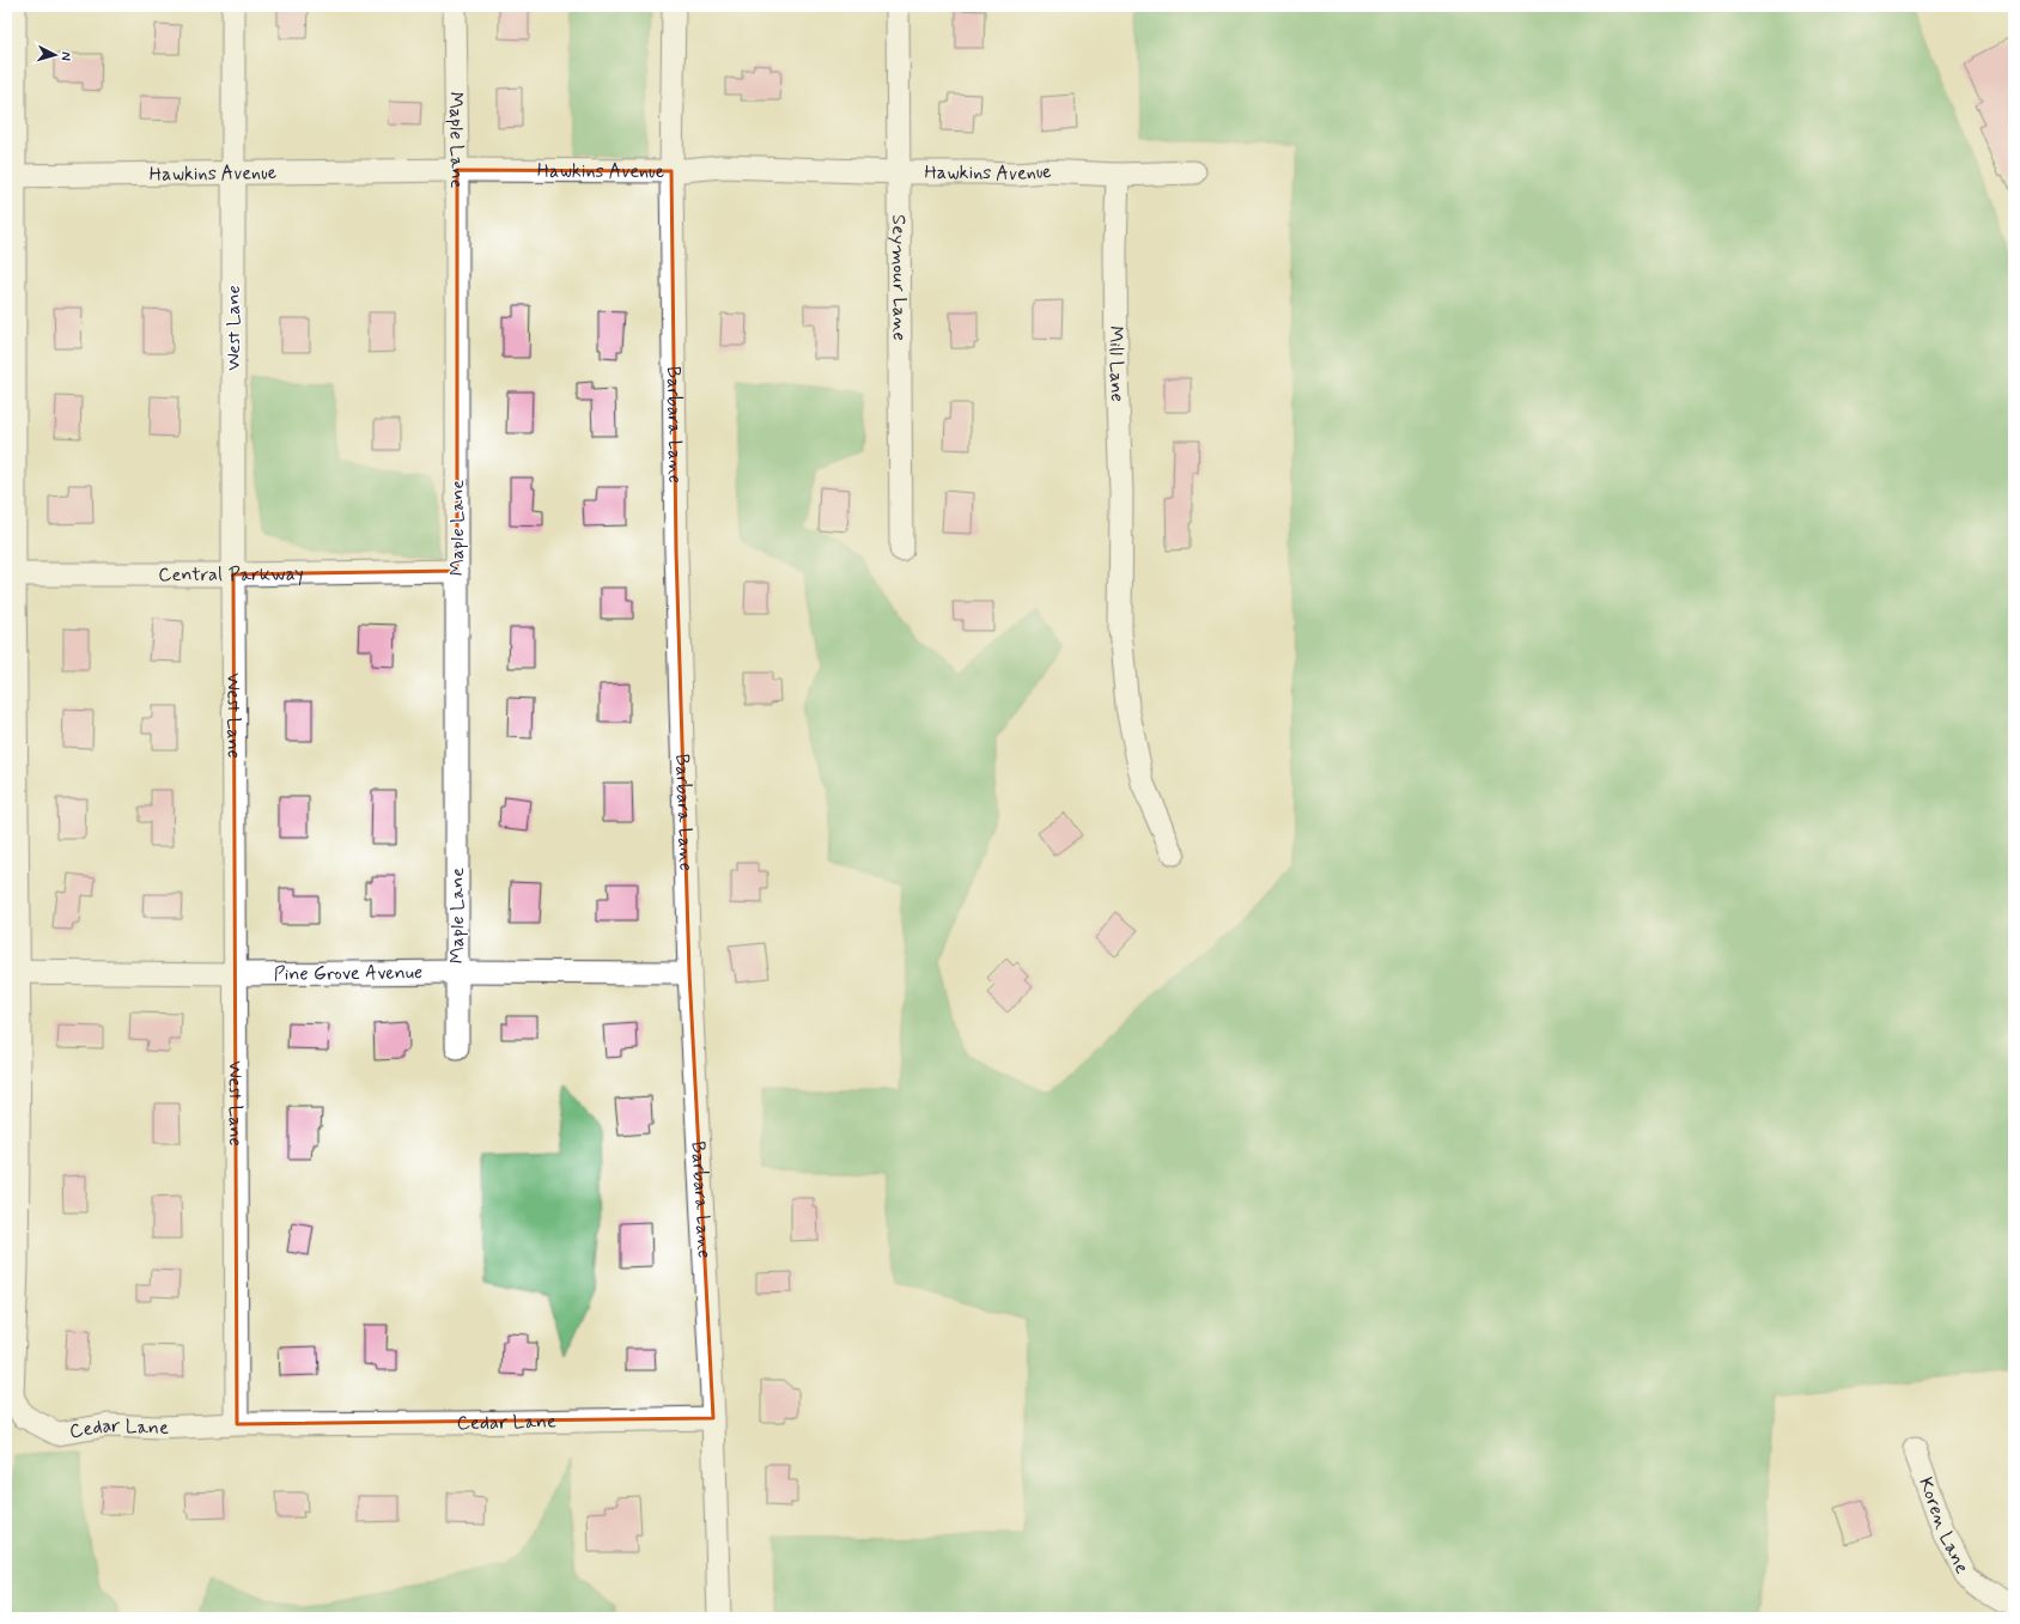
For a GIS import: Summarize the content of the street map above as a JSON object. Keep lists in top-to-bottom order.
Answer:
{
  "streets": {
    "street": [
      "Maple Lane",
      "Hawkins Avenue",
      "Seymour Lane",
      "West Lane",
      "Mill Lane",
      "Barbara Lane",
      "Central Parkway",
      "Pine Grove Avenue",
      "Cedar Lane",
      "Koren Lane"
    ]
  },
  "crossings": [
    ["Maple Lane", "Hawkins Avenue"],
    ["Maple Lane", "Central Parkway"],
    ["Maple Lane", "Pine Grove Avenue"],
    ["Hawkins Avenue", "Seymour Lane"],
    ["Hawkins Avenue", "West Lane"],
    ["Hawkins Avenue", "Mill Lane"],
    ["Hawkins Avenue", "Barbara Lane"],
    ["Hawkins Avenue", "Cedar Lane"],
    ["West Lane", "Central Parkway"],
    ["West Lane", "Pine Grove Avenue"],
    ["West Lane", "Cedar Lane"],
    ["Barbara Lane", "Pine Grove Avenue"],
    ["Barbara Lane", "Cedar Lane"],
    ["Central Parkway", "Cedar Lane"],
    ["Pine Grove Avenue", "Cedar Lane"]
  ],
  "north": "right"
}
